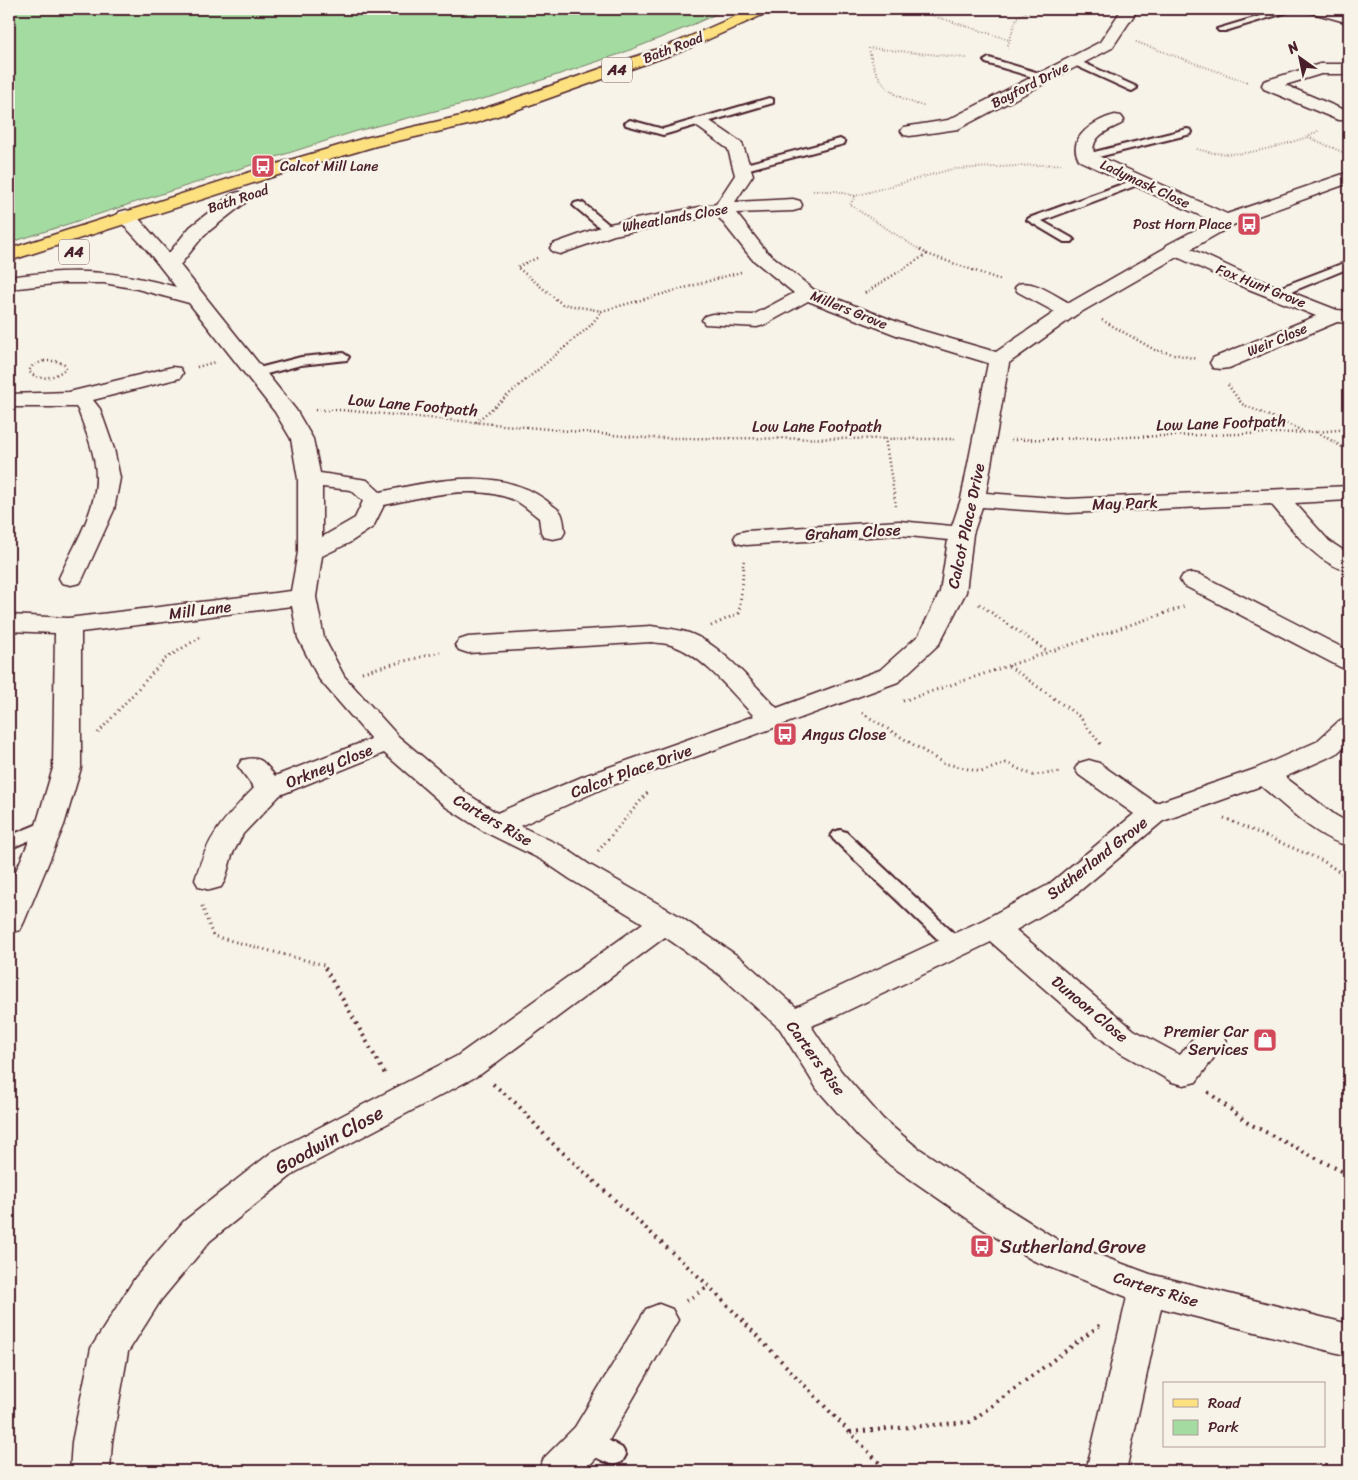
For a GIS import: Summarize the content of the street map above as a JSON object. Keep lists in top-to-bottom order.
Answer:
{
  "streets": {
    "main road": ["Bath Road", "A4"],
    "street": [
      "Bayford Drive",
      "Ladymask Close",
      "Wheatlands Close",
      "Fox Hunt Grove",
      "Millers Grove",
      "Weir Close",
      "May Park",
      "Calcot Place Drive",
      "Graham Close",
      "Mill Lane",
      "Orkney Close",
      "Carters Rise",
      "Sutherland Grove",
      "Dunoon Close",
      "Goodwin Close"
    ],
    "path": ["Low Lane Footpath"]
  },
  "crossings": [
    ["Wheatlands Close", "Millers Grove"],
    ["Fox Hunt Grove", "Weir Close"],
    ["Millers Grove", "Calcot Place Drive"],
    ["Low Lane Footpath", "Calcot Place Drive"],
    ["May Park", "Calcot Place Drive"],
    ["Calcot Place Drive", "Graham Close"],
    ["Calcot Place Drive", "Carters Rise"],
    ["Mill Lane", "Carters Rise"],
    ["Orkney Close", "Carters Rise"],
    ["Carters Rise", "Sutherland Grove"],
    ["Carters Rise", "Goodwin Close"],
    ["Sutherland Grove", "Dunoon Close"]
  ],
  "places": {
    "bus stop": [
      "Calcot Mill Lane",
      "Post Horn Place",
      "Angus Close",
      "Sutherland Grove"
    ],
    "shop": ["Premier Car Services"]
  },
  "legend": ["Road", "Park"],
  "north": "top left"
}
